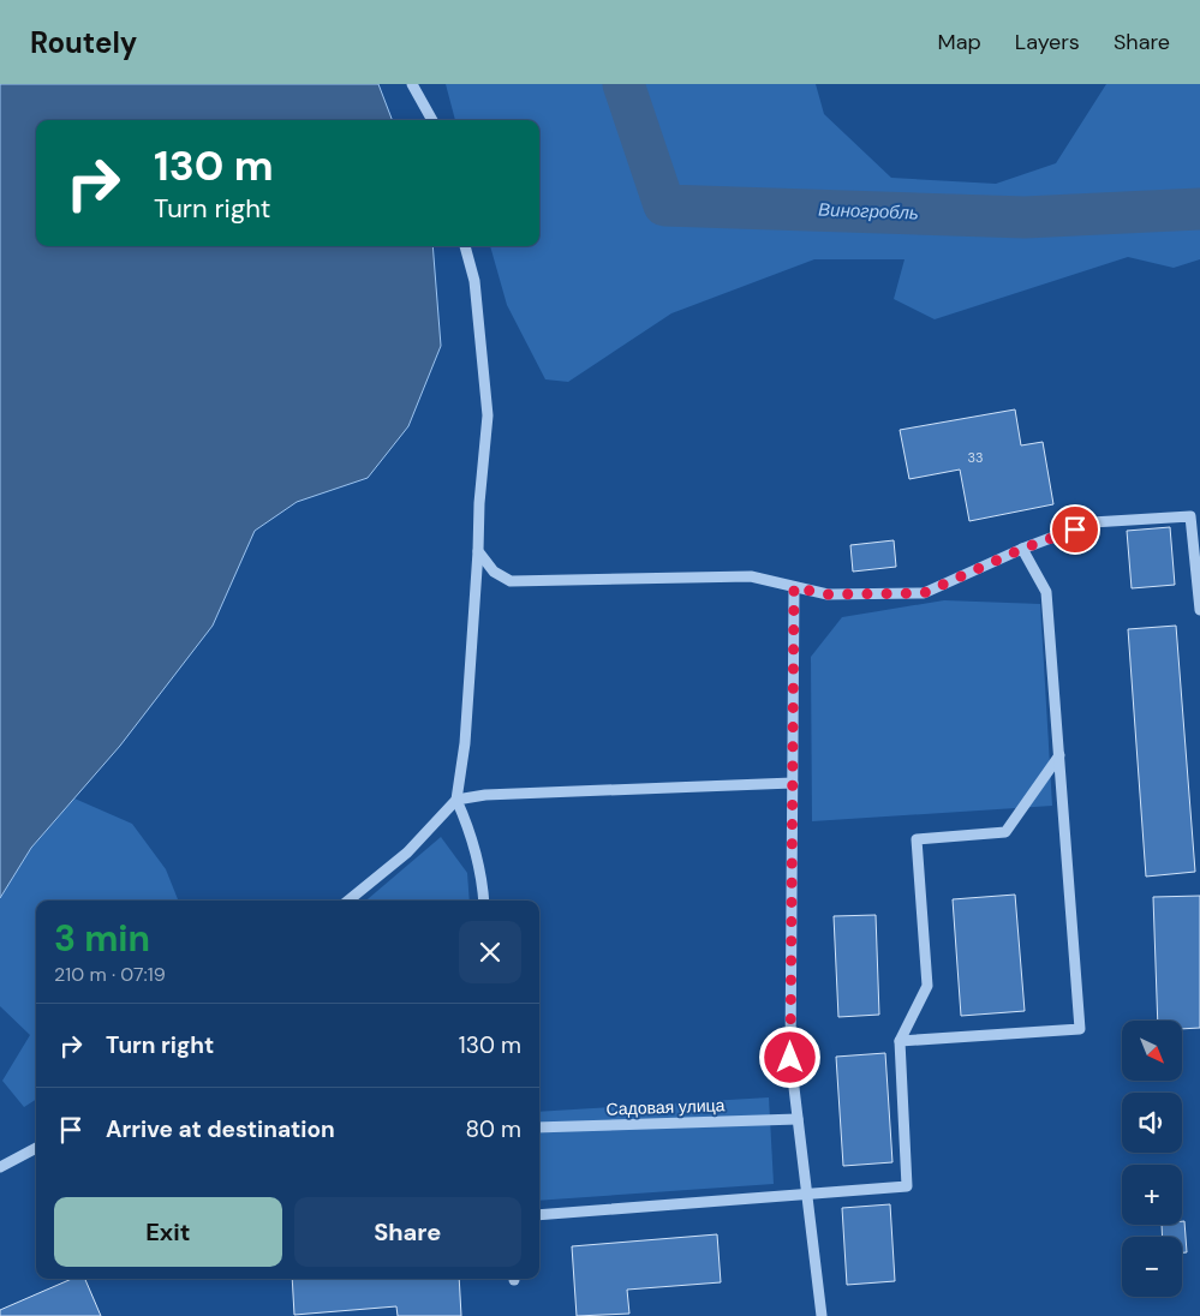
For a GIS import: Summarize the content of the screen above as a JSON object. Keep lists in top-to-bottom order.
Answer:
{
  "streets": {
    "street": ["Садовая улица"]
  },
  "water": ["Виногробль"],
  "house_numbers": ["33"],
  "north": "bottom right",
  "page": {
    "header": "Routely",
    "nav": ["Map", "Layers", "Share"],
    "turn": ["130 m", "Turn right"],
    "heading": ["3 min", "210 m · 07:19"],
    "list": [
      {
        "name": "Turn right",
        "value": "130 m"
      },
      {
        "name": "Arrive at destination",
        "value": "80 m"
      }
    ],
    "map_buttons": ["+", "−"],
    "buttons": ["Exit", "Share"]
  }
}
